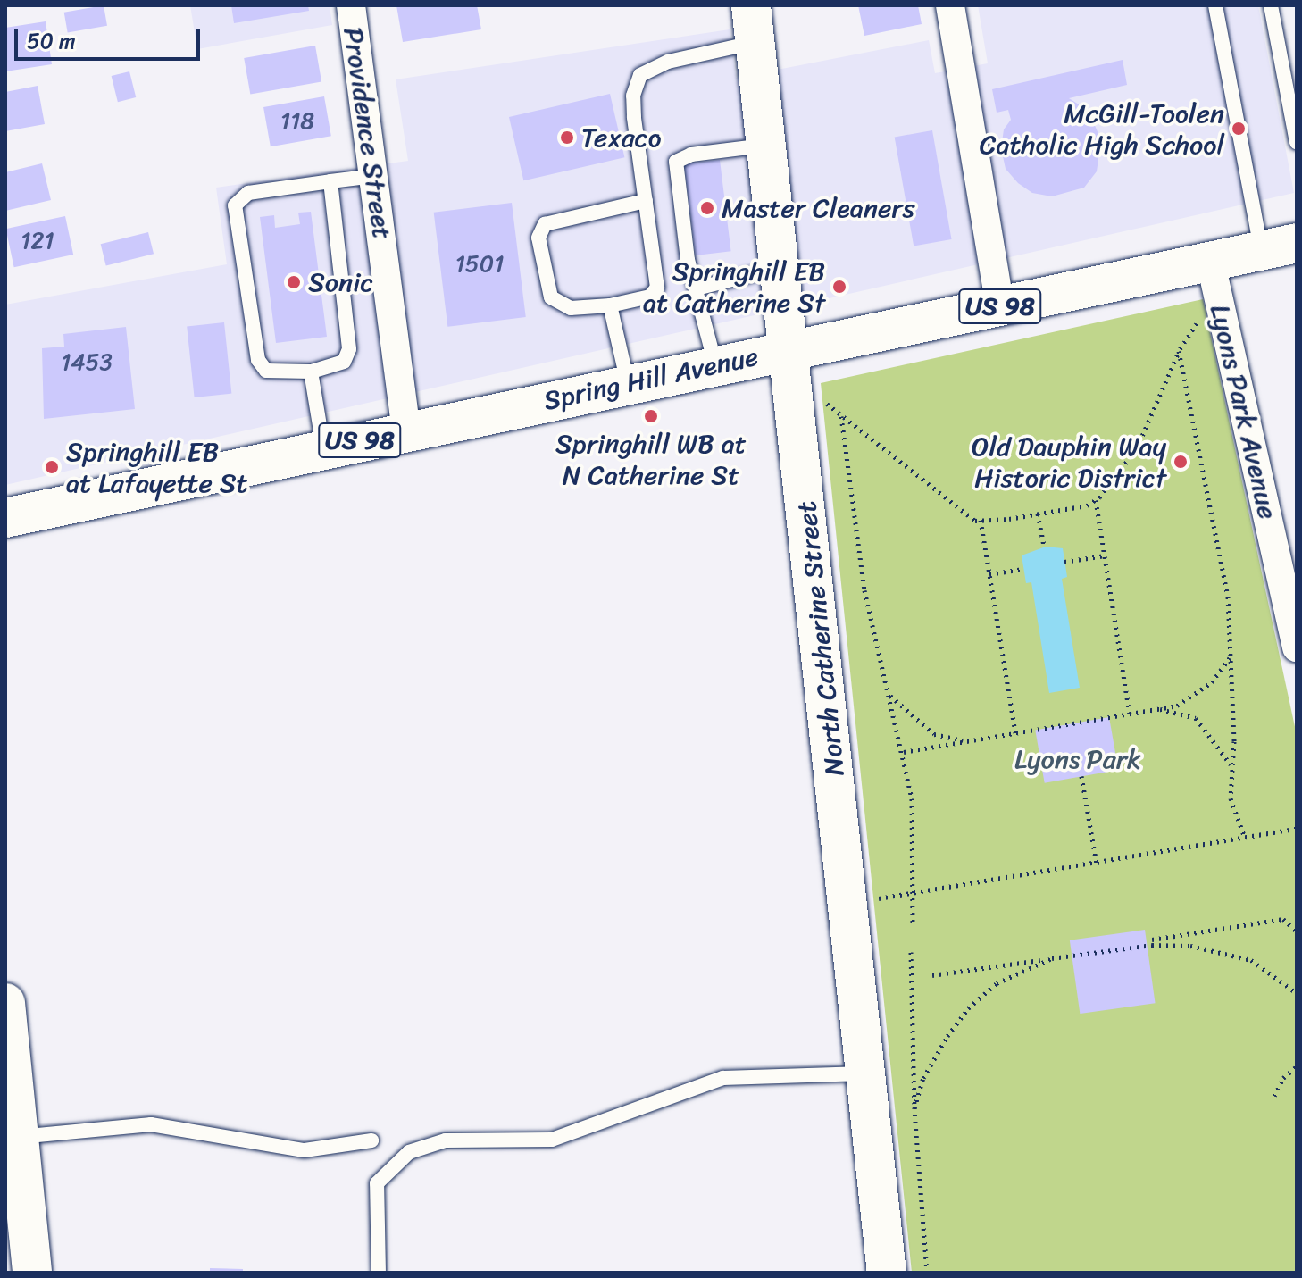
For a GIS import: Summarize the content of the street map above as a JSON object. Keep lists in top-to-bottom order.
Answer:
{
  "streets": {
    "street": [
      "Providence Street",
      "US 98",
      "Spring Hill Avenue",
      "Lyons Park Avenue",
      "North Catherine Street"
    ]
  },
  "crossings": [
    ["Providence Street", "Spring Hill Avenue"],
    ["Spring Hill Avenue", "Lyons Park Avenue"],
    ["Spring Hill Avenue", "North Catherine Street"]
  ],
  "parks": ["Lyons Park"],
  "places": [
    "McGill-Toolen Catholic High School",
    "Texaco",
    "Master Cleaners",
    "Sonic",
    "Springhill EB at Catherine St",
    "Springhill WB at N Catherine St",
    "Old Dauphin Way Historic District",
    "Springhill EB at Lafayette St"
  ],
  "house_numbers": [
    "118",
    "121",
    "1501",
    "1453"
  ],
  "scale_bar": "50 m"
}
